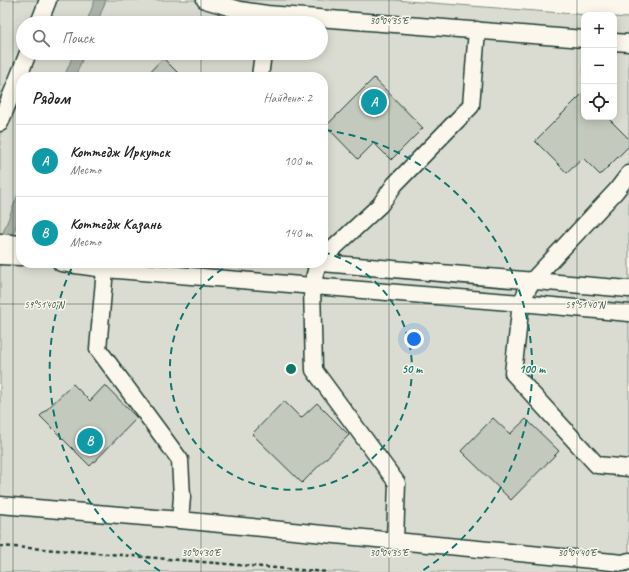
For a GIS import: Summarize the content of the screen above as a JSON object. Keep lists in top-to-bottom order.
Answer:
{
  "page": {
    "map_buttons": ["+", "−"],
    "search": "Поиск",
    "heading": ["Рядом", "Найдено: 2"],
    "pins": ["A", "B"],
    "list": [
      {
        "mark": "A",
        "name": "Коттедж Иркутск",
        "note": "Место",
        "value": "100 m"
      },
      {
        "mark": "B",
        "name": "Коттедж Казань",
        "note": "Место",
        "value": "140 m"
      }
    ]
  },
  "coordinates": [
    "30°04'35\"E",
    "59°51'40\"N",
    "30°04'30\"E",
    "30°04'40\"E"
  ],
  "rings": ["50 m", "100 m"]
}
